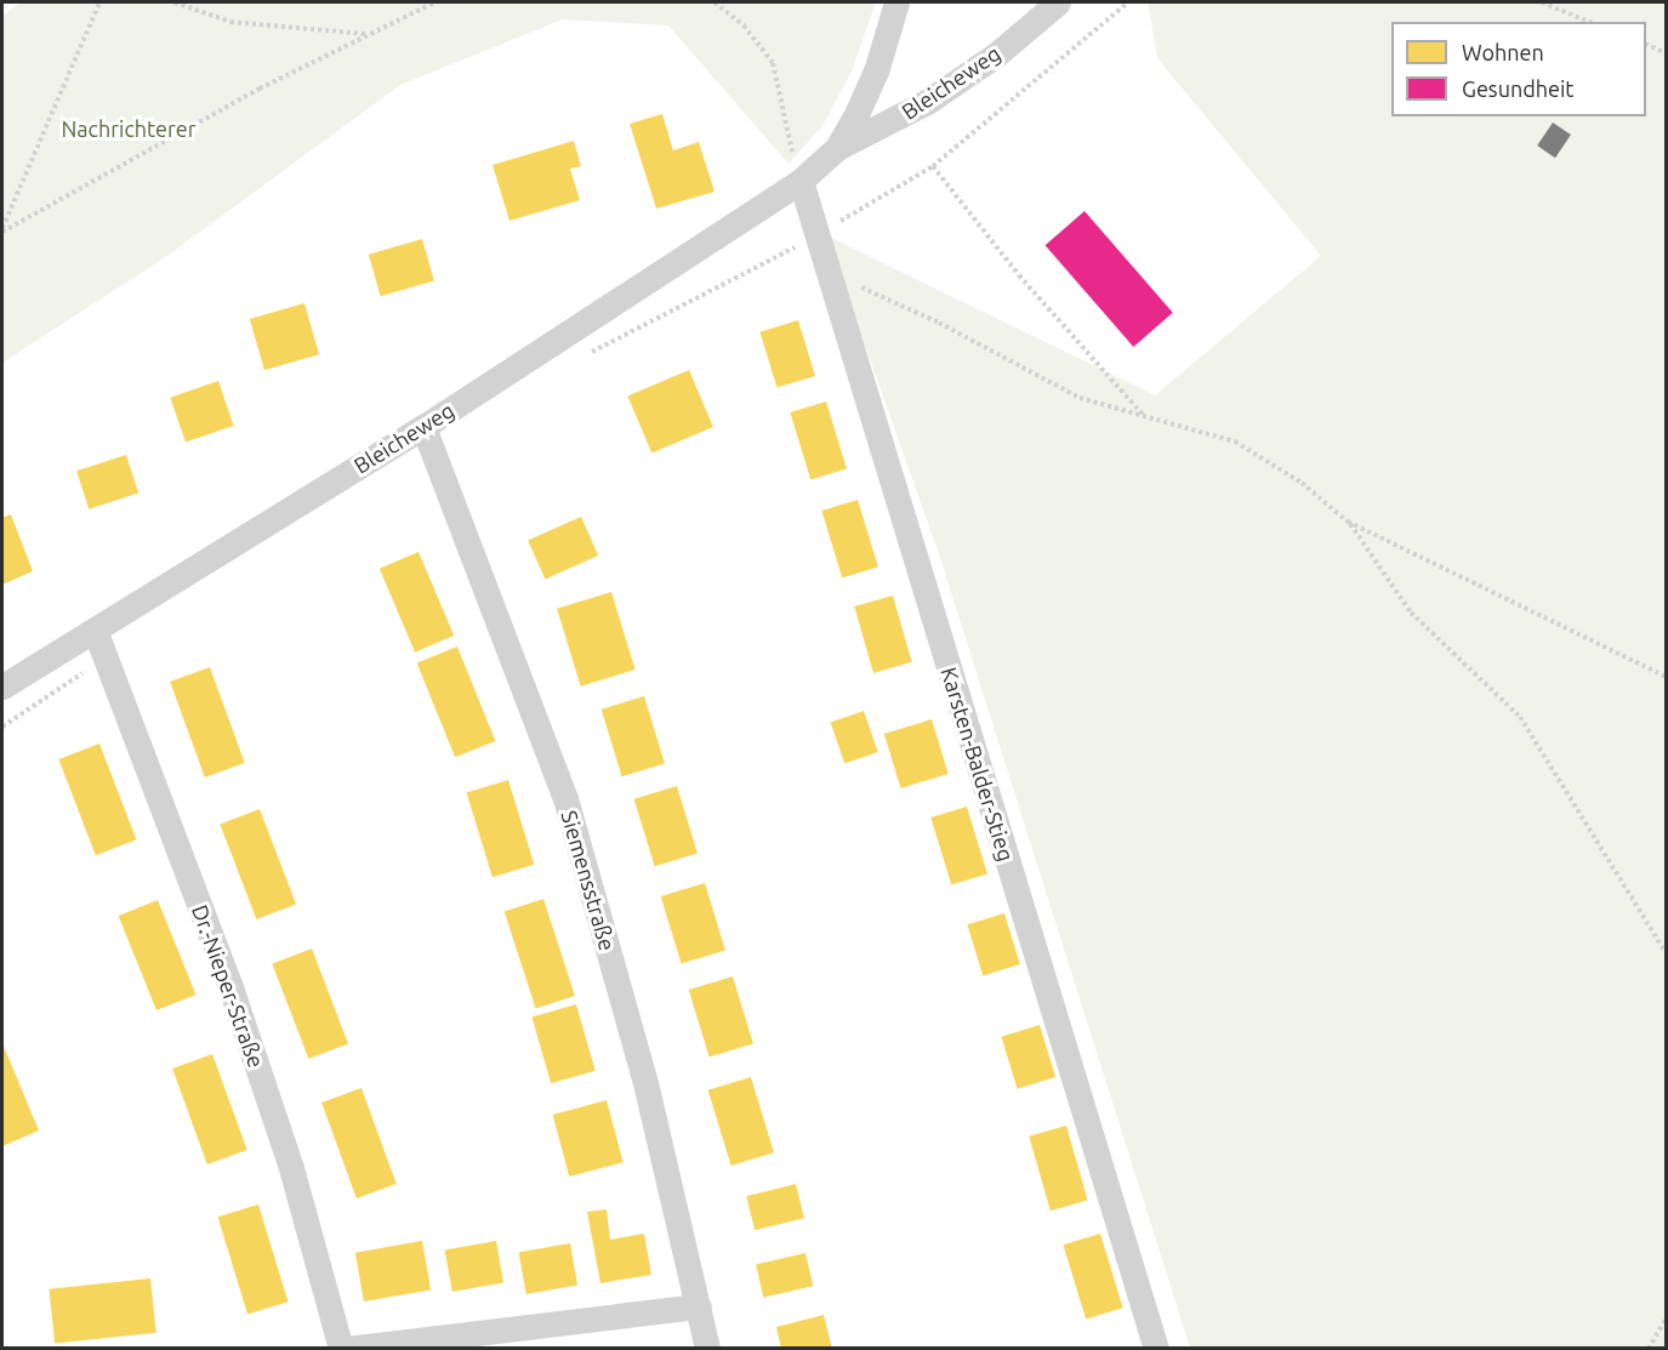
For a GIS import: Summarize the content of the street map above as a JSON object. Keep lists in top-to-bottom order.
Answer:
{
  "streets": {
    "street": [
      "Bleicheweg",
      "Karsten-Balder-Stieg",
      "Siemensstraße",
      "Dr.-Nieper-Straße"
    ]
  },
  "crossings": [
    ["Bleicheweg", "Karsten-Balder-Stieg"],
    ["Bleicheweg", "Siemensstraße"],
    ["Bleicheweg", "Dr.-Nieper-Straße"]
  ],
  "parks": ["Nachrichterer"],
  "legend": ["Wohnen", "Gesundheit"]
}
